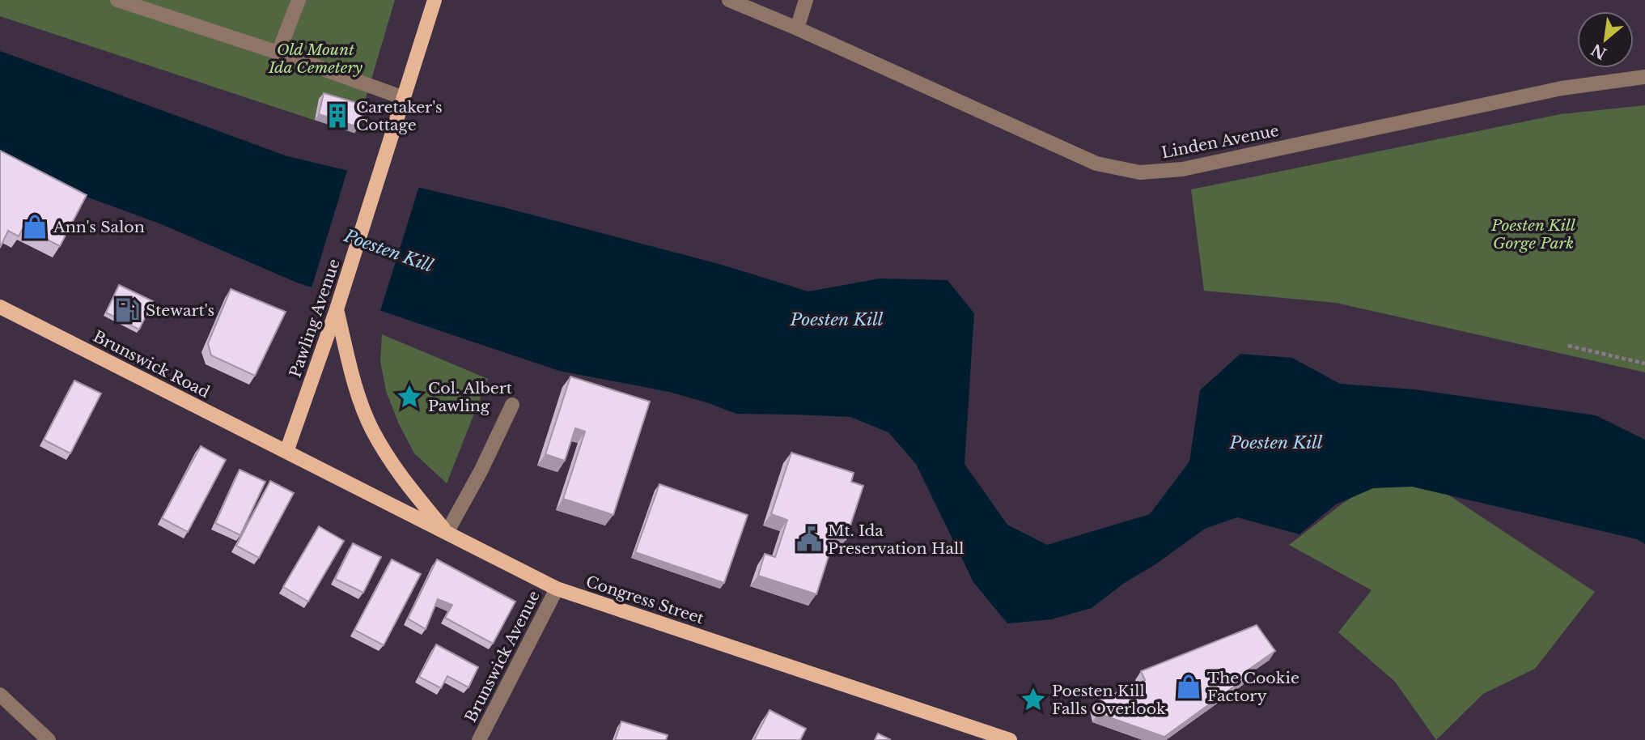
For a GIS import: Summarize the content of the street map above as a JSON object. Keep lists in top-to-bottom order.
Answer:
{
  "streets": {
    "main road": ["Pawling Avenue", "Brunswick Road", "Congress Street"],
    "street": ["Linden Avenue", "Brunswick Avenue"]
  },
  "crossings": [
    ["Pawling Avenue", "Brunswick Road"],
    ["Pawling Avenue", "Congress Street"],
    ["Brunswick Road", "Congress Street"],
    ["Congress Street", "Brunswick Avenue"]
  ],
  "water": ["Poesten Kill"],
  "parks": ["Old Mount Ida Cemetery", "Poesten Kill Gorge Park"],
  "places": {
    "building": ["Caretaker's Cottage"],
    "shop": ["Ann's Salon", "The Cookie Factory"],
    "fuel station": ["Stewart's"],
    "place": ["Col. Albert Pawling", "Poesten Kill Falls Overlook"],
    "public building": ["Mt. Ida Preservation Hall"]
  },
  "north": "bottom left"
}
